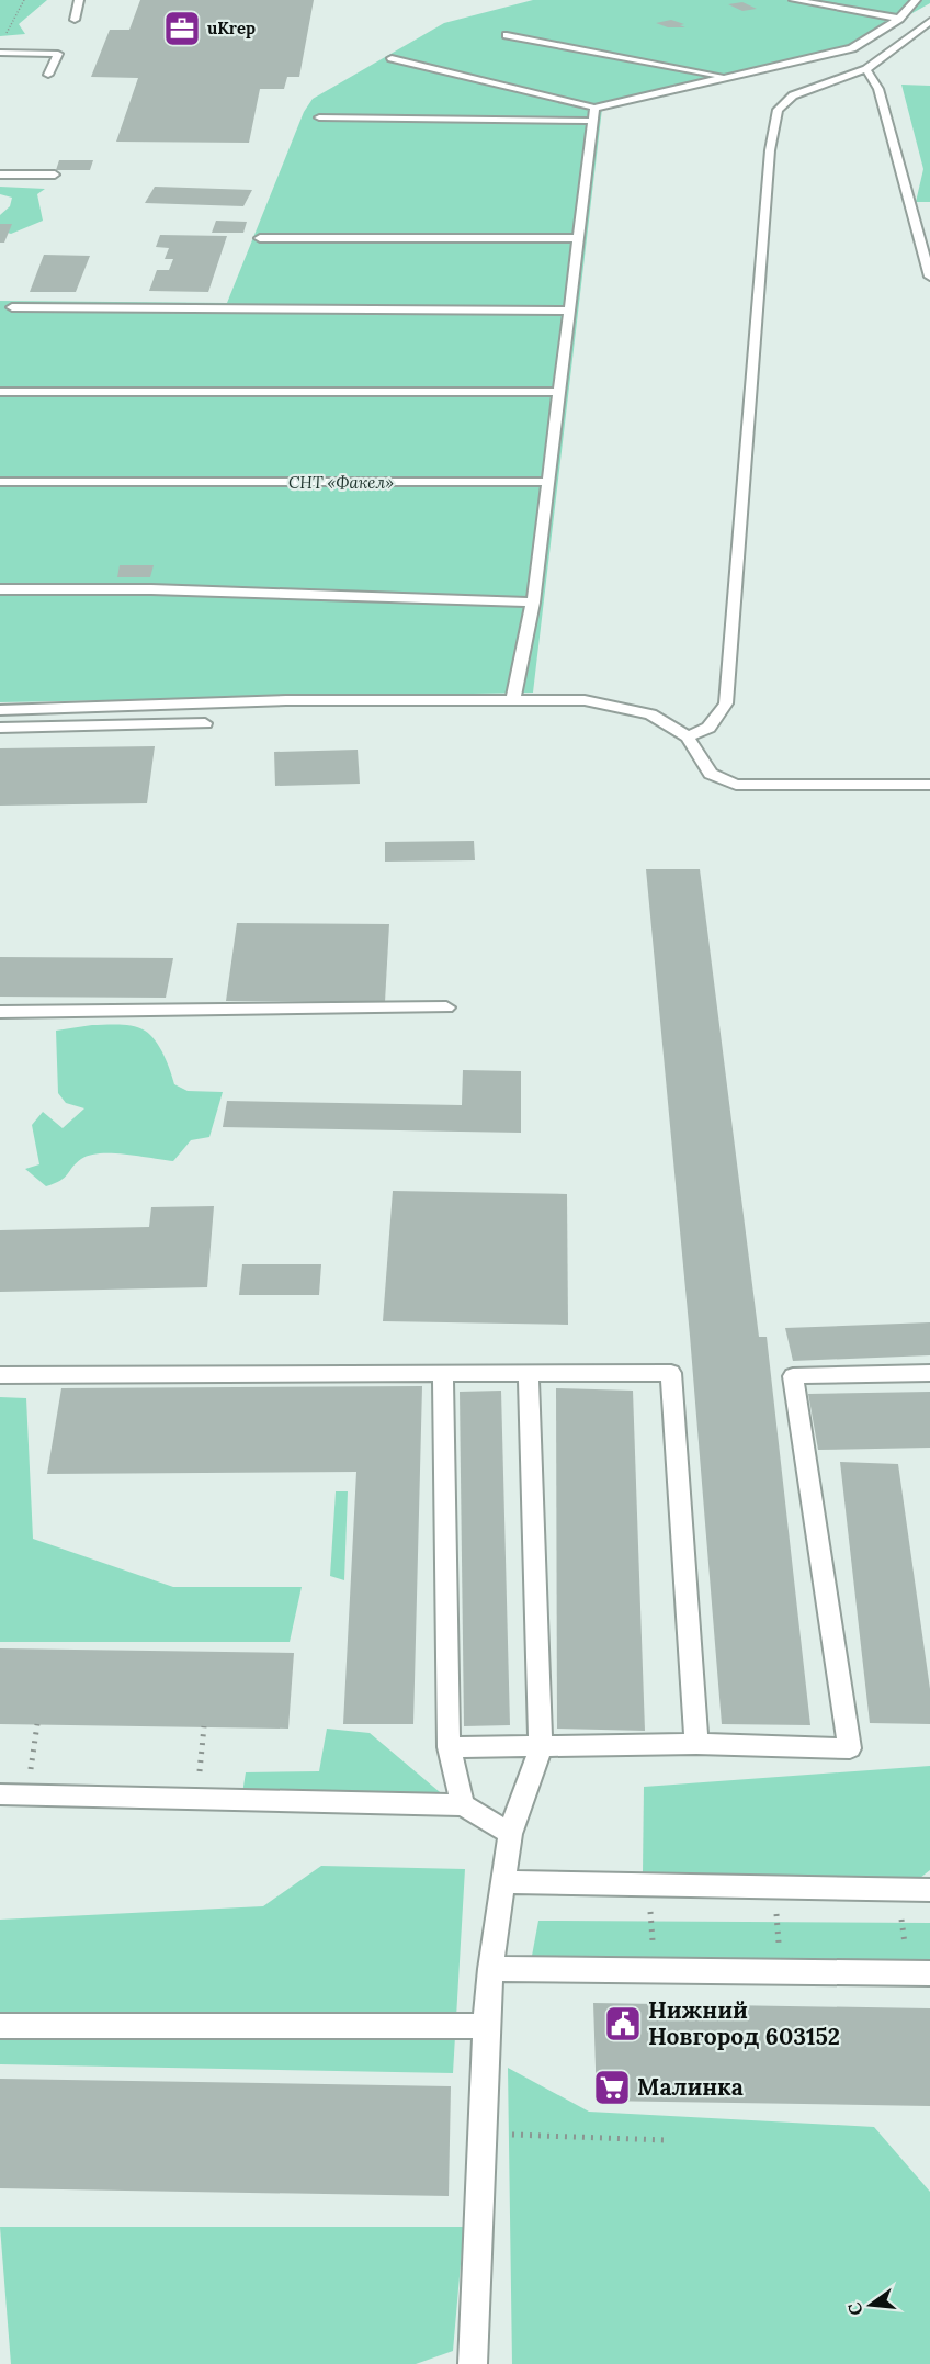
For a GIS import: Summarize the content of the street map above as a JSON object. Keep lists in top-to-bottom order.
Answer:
{
  "parks": ["СНТ «Факел»"],
  "places": {
    "office": ["uKrep"],
    "public building": ["Нижний Новгород 603152"],
    "supermarket": ["Малинка"]
  },
  "north": "left"
}
